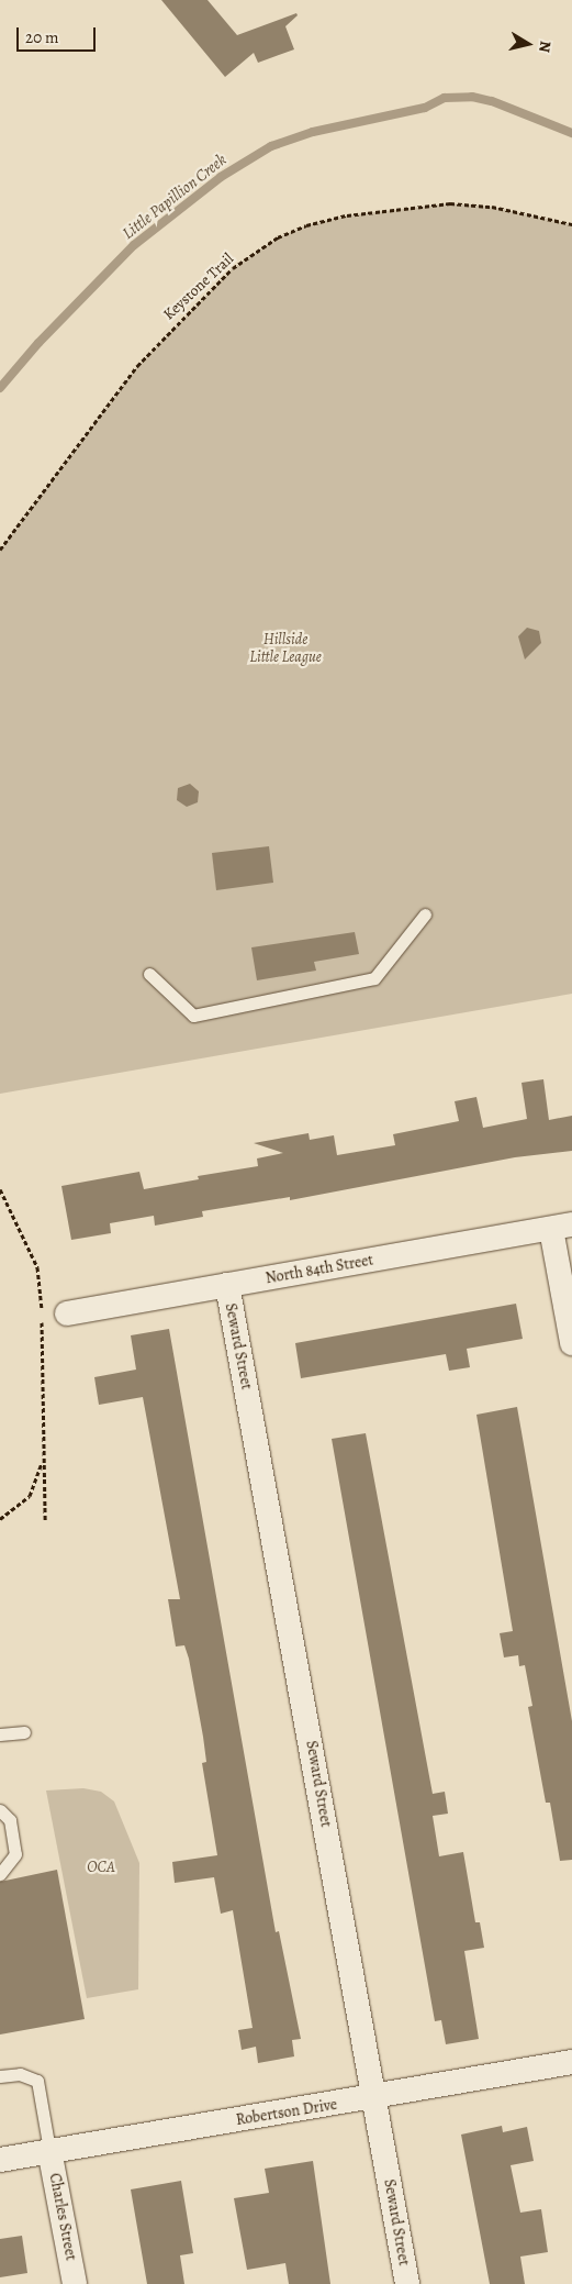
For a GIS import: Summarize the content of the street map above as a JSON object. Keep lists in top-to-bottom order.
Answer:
{
  "streets": {
    "street": [
      "North 84th Street",
      "Seward Street",
      "Robertson Drive",
      "Charles Street"
    ],
    "path": ["Keystone Trail"]
  },
  "crossings": [
    ["North 84th Street", "Seward Street"],
    ["Seward Street", "Robertson Drive"],
    ["Robertson Drive", "Charles Street"]
  ],
  "water": ["Little Papillion Creek"],
  "parks": ["Hillside Little League", "OCA"],
  "scale_bar": "20 m",
  "north": "right"
}
